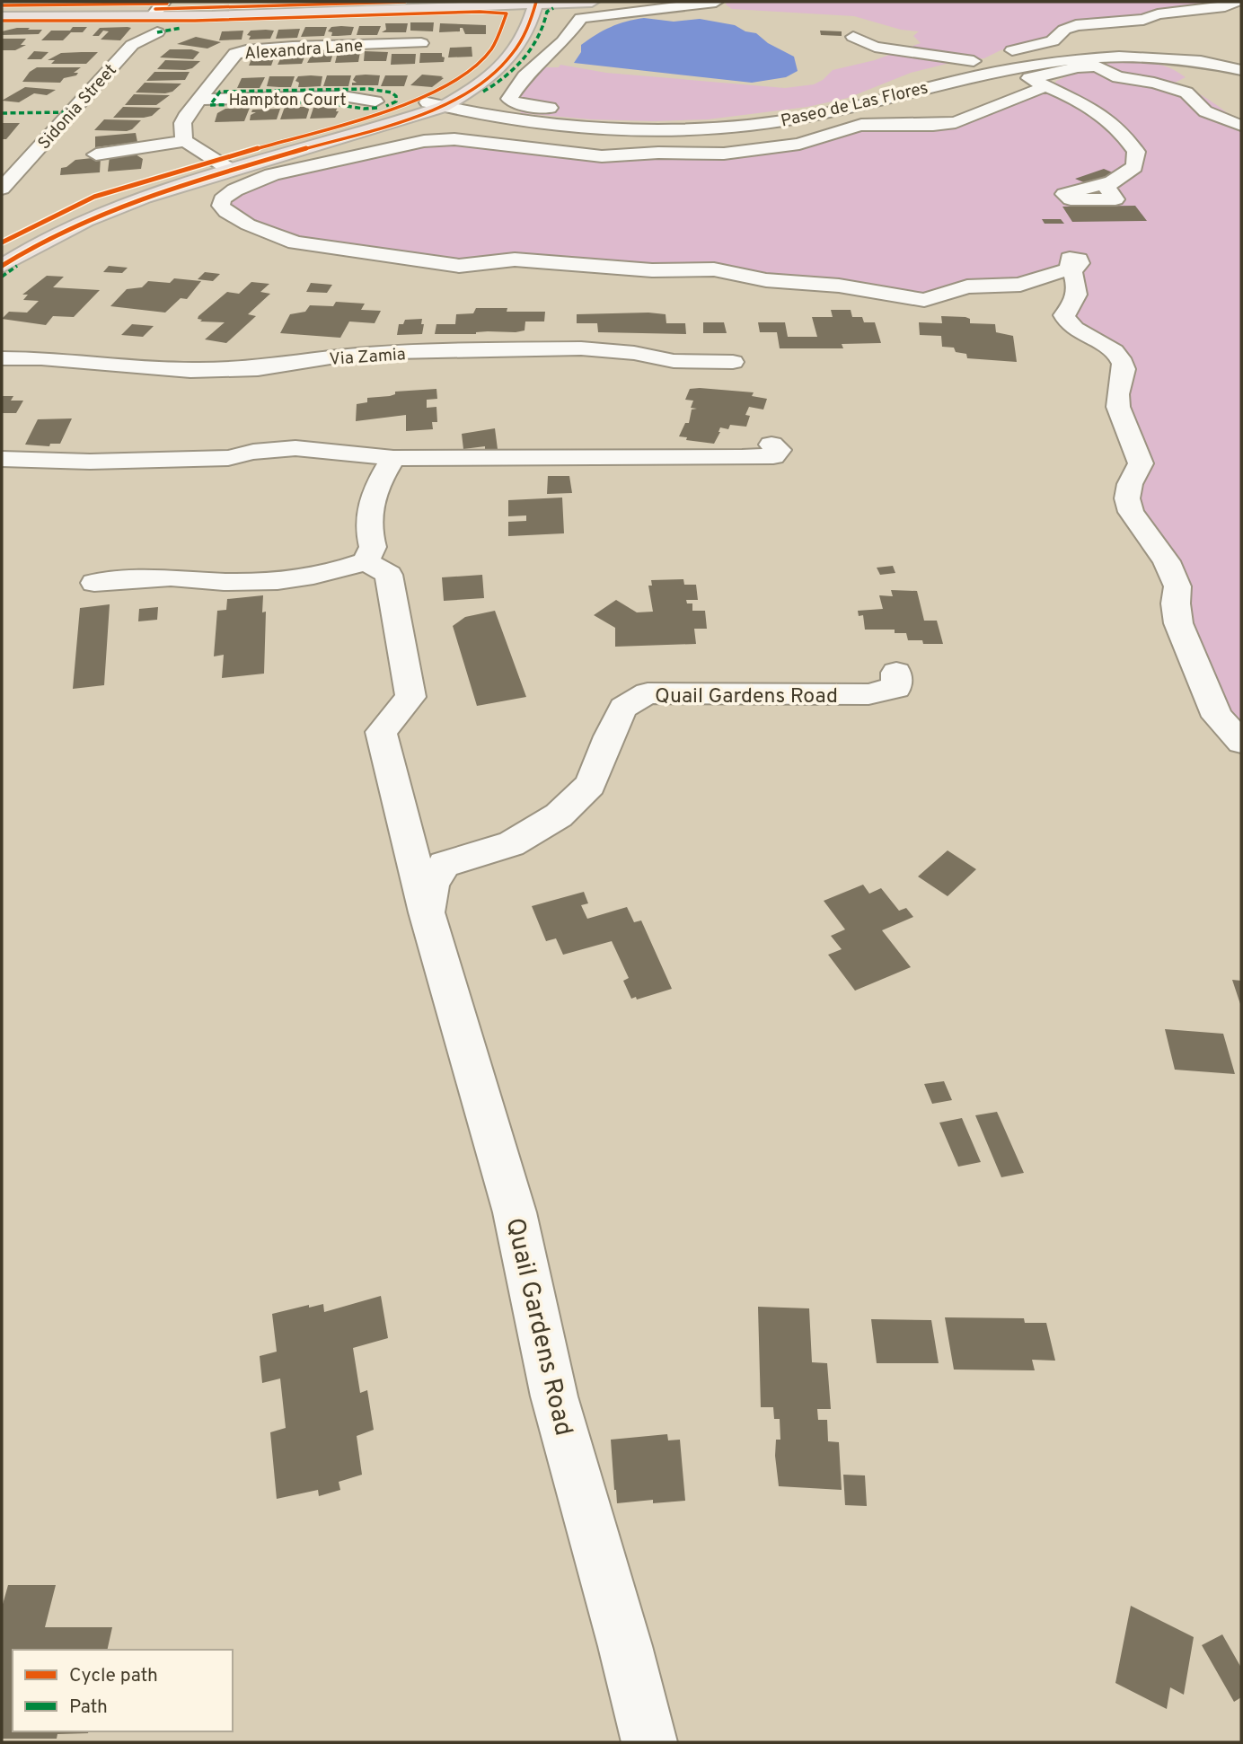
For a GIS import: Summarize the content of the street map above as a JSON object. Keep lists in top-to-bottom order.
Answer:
{
  "streets": {
    "street": [
      "Alexandra Lane",
      "Hampton Court",
      "Paseo de Las Flores",
      "Sidonia Street",
      "Via Zamia",
      "Quail Gardens Road"
    ]
  },
  "crossings": [
    ["Alexandra Lane", "Hampton Court"]
  ],
  "legend": ["Cycle path", "Path"]
}
